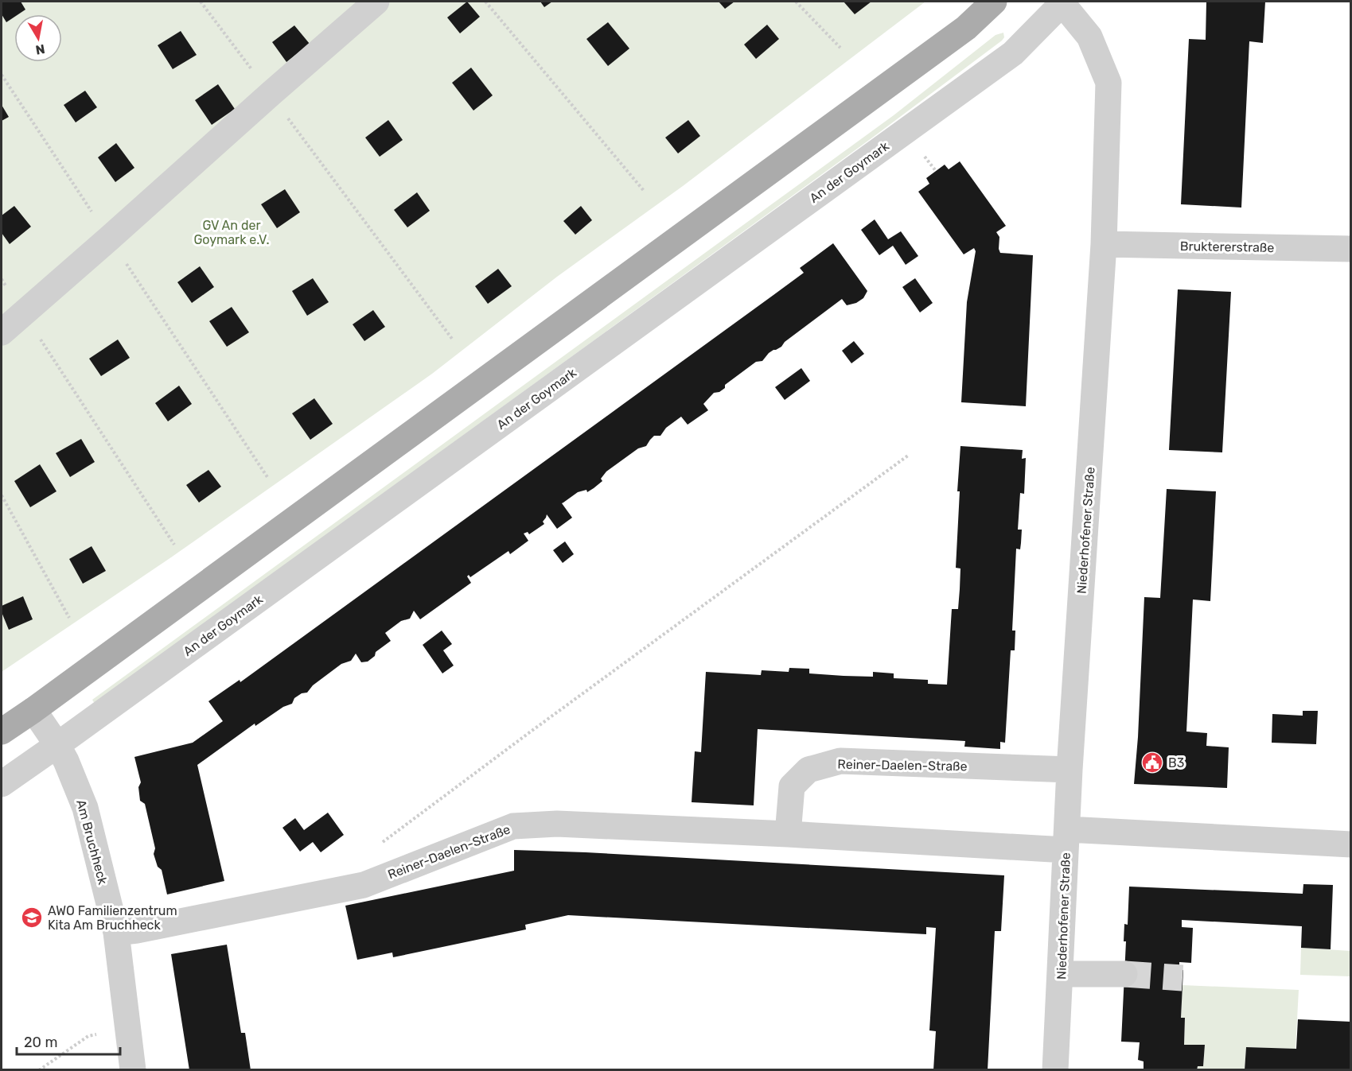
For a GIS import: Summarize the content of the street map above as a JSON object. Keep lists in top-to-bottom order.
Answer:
{
  "streets": {
    "street": [
      "An der Goymark",
      "Bruktererstraße",
      "Niederhofener Straße",
      "Reiner-Daelen-Straße",
      "Am Bruchheck"
    ]
  },
  "crossings": [
    ["An der Goymark", "Niederhofener Straße"],
    ["An der Goymark", "Am Bruchheck"],
    ["Bruktererstraße", "Niederhofener Straße"],
    ["Niederhofener Straße", "Reiner-Daelen-Straße"],
    ["Reiner-Daelen-Straße", "Am Bruchheck"]
  ],
  "parks": ["GV An der Goymark e.V."],
  "places": {
    "public building": ["B3"],
    "school or university": ["AWO Familienzentrum Kita Am Bruchheck"]
  },
  "scale_bar": "20 m",
  "north": "bottom"
}
